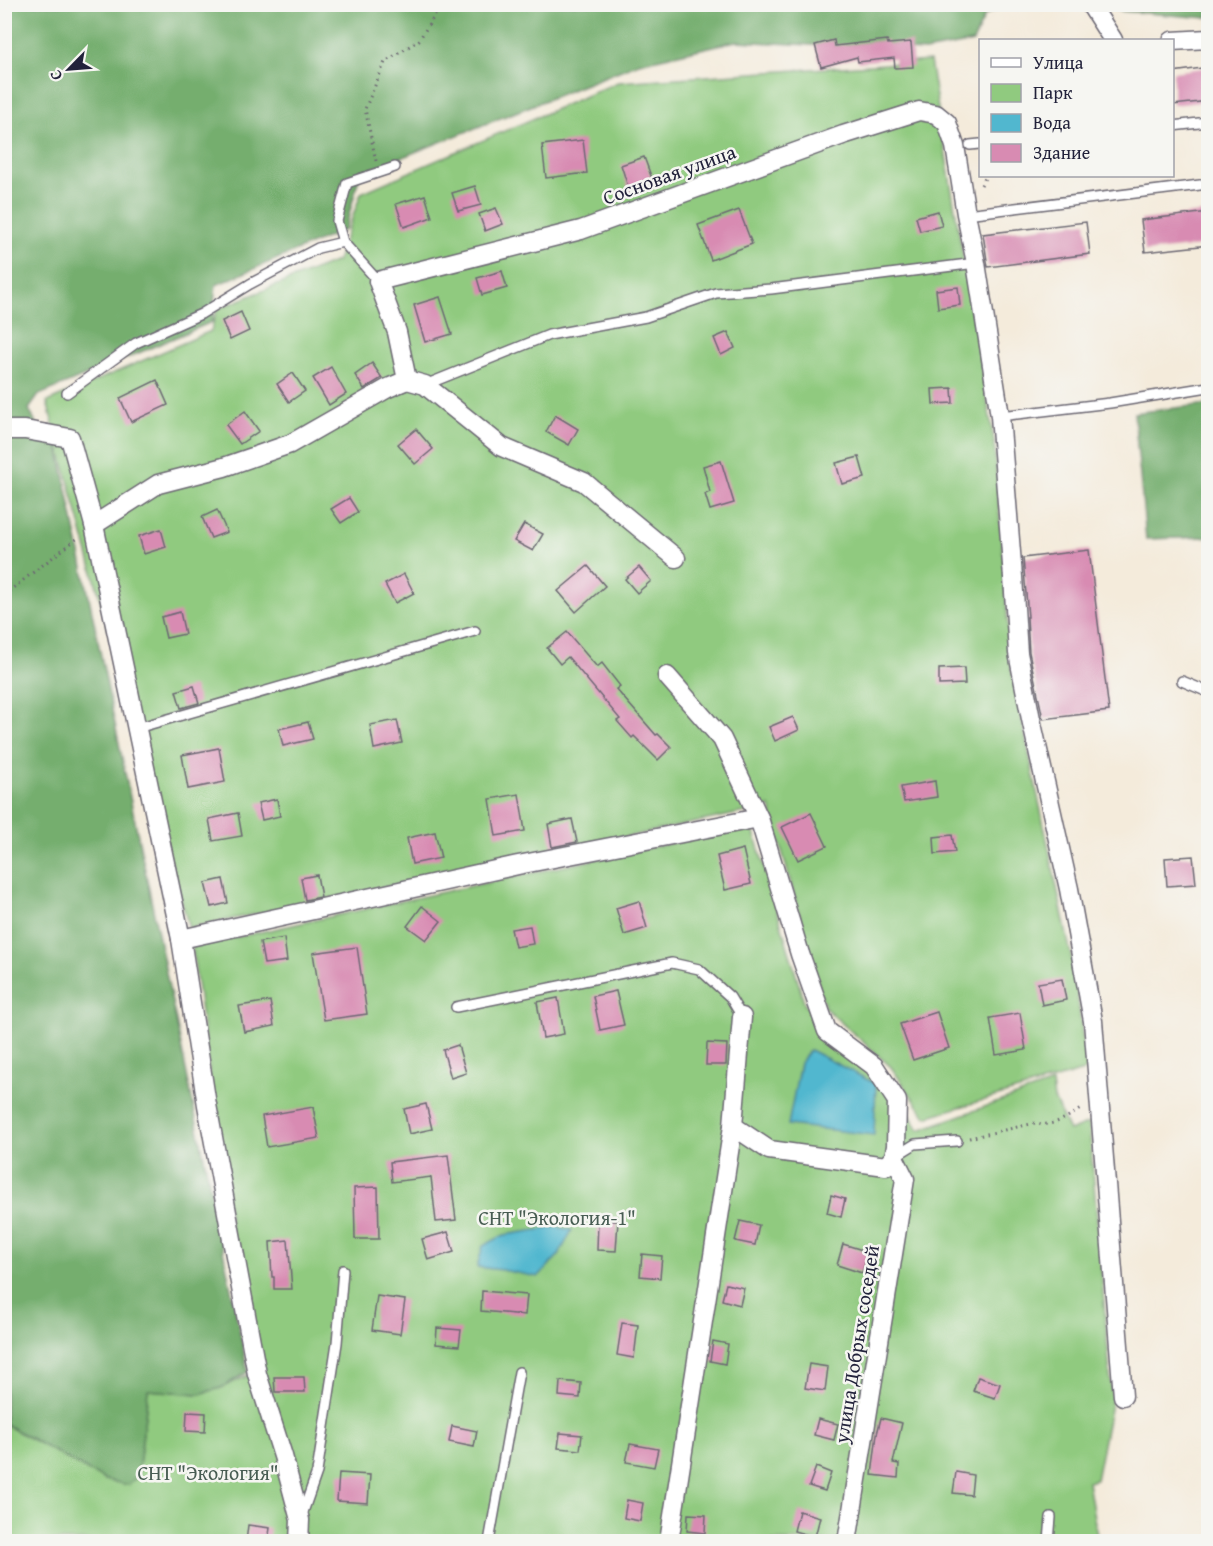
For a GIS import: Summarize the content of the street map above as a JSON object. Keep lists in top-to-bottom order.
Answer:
{
  "streets": {
    "street": ["Сосновая улица", "улица Добрых соседей"]
  },
  "parks": ["СНТ \"Экология-1\"", "СНТ \"Экология\""],
  "legend": [
    "Улица",
    "Парк",
    "Вода",
    "Здание"
  ],
  "north": "bottom left"
}
